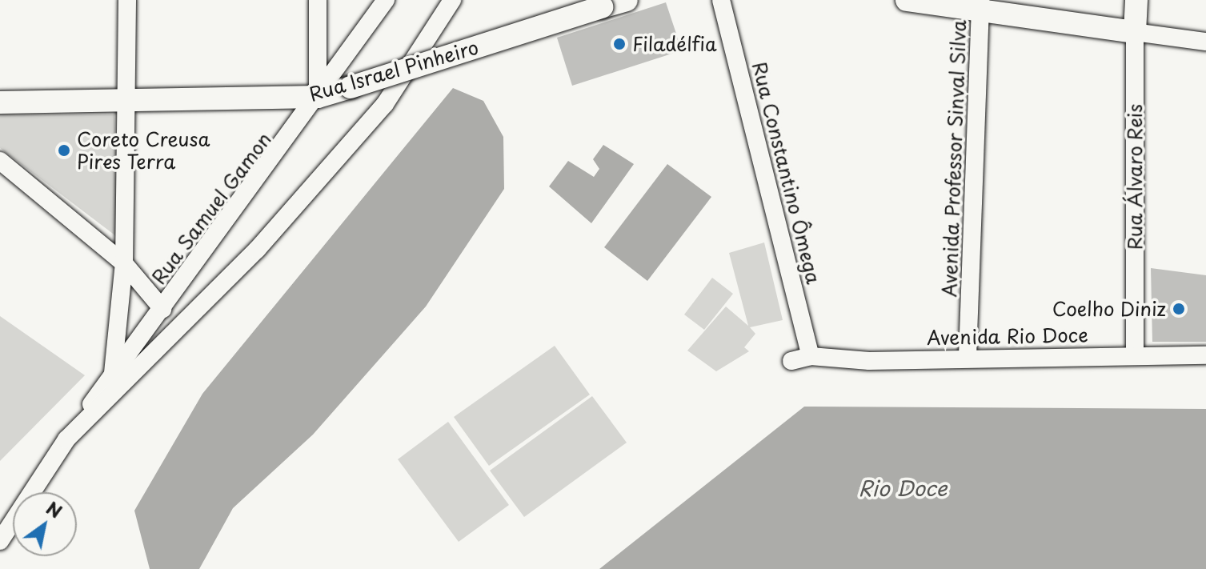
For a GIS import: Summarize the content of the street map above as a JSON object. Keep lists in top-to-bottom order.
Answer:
{
  "streets": {
    "main road": ["Rua Israel Pinheiro", "Rua Álvaro Reis"],
    "street": [
      "Avenida Professor Sinval Silva",
      "Rua Constantino Ômega",
      "Rua Samuel Gamon",
      "Avenida Rio Doce"
    ]
  },
  "crossings": [
    ["Rua Israel Pinheiro", "Rua Samuel Gamon"],
    ["Avenida Professor Sinval Silva", "Avenida Rio Doce"],
    ["Rua Constantino Ômega", "Avenida Rio Doce"],
    ["Rua Álvaro Reis", "Avenida Rio Doce"]
  ],
  "water": ["Rio Doce"],
  "places": ["Filadélfia", "Coreto Creusa Pires Terra", "Coelho Diniz"],
  "north": "top right"
}
